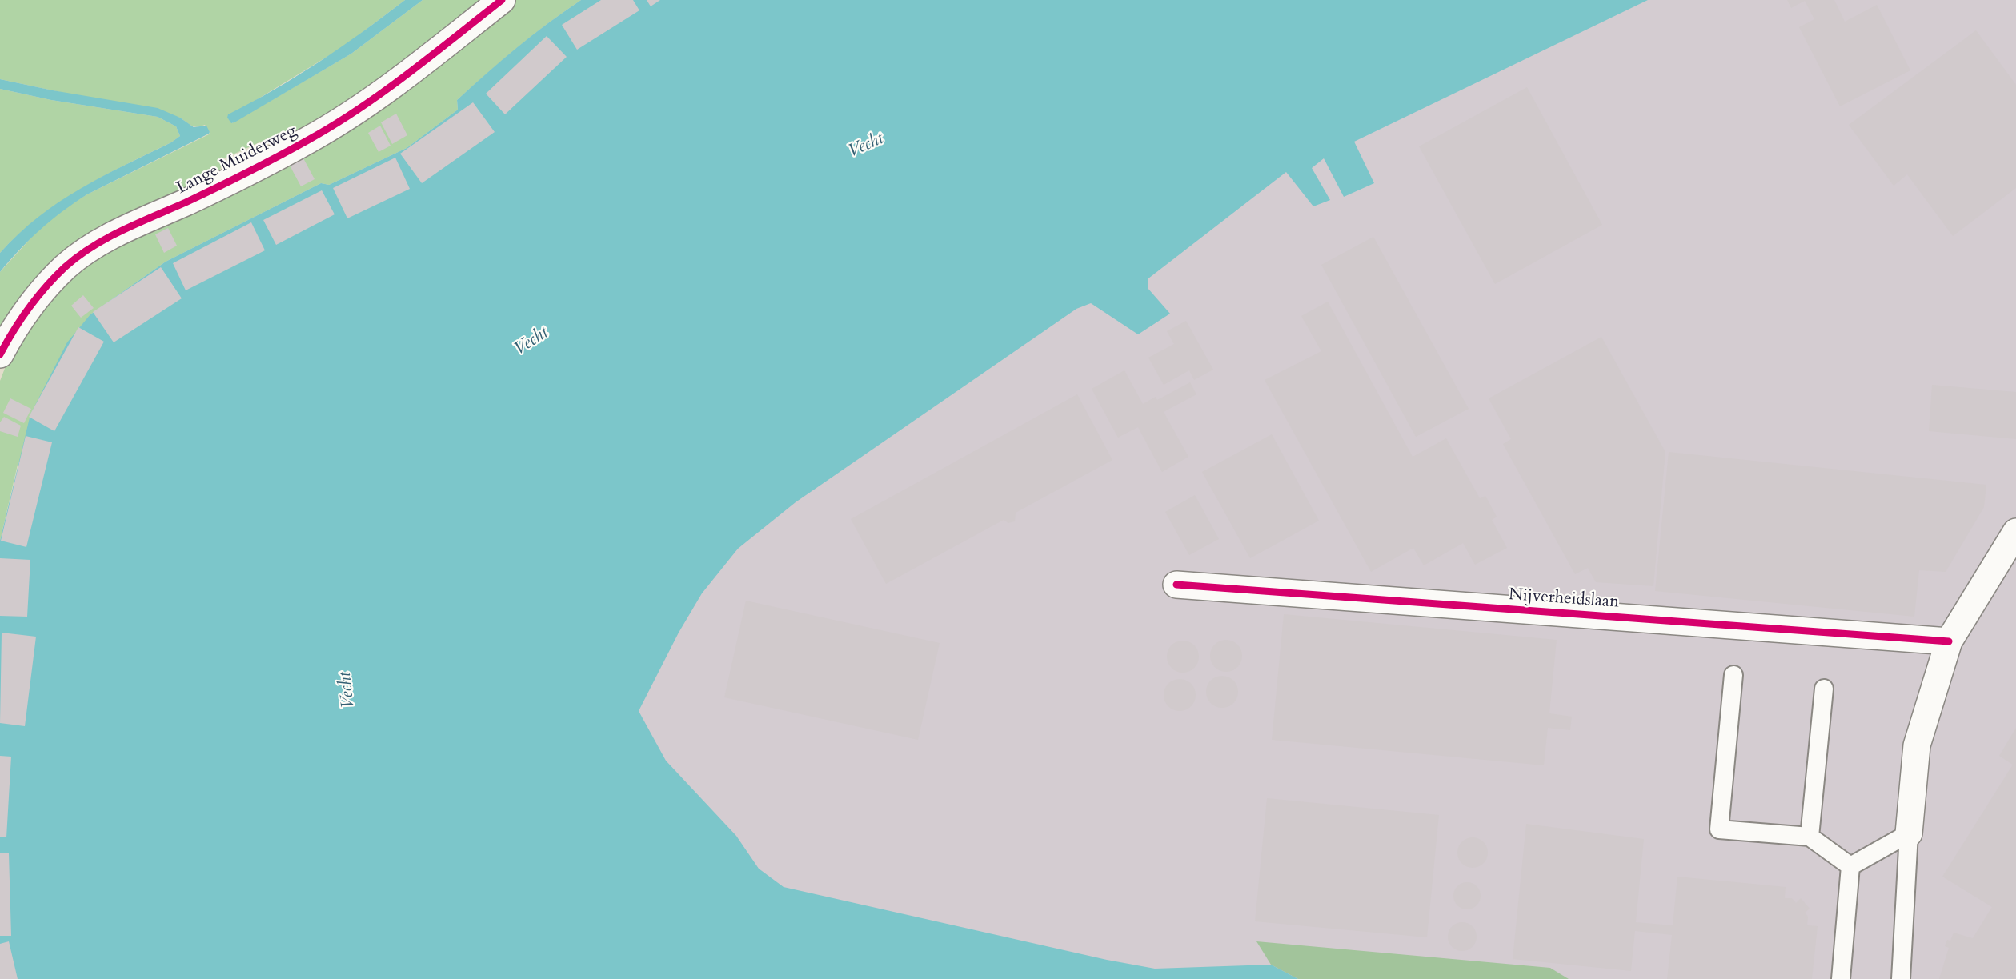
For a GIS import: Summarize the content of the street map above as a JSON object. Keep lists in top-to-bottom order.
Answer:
{
  "streets": {
    "street": ["Lange Muiderweg", "Nijverheidslaan"]
  },
  "water": ["Vecht"]
}
